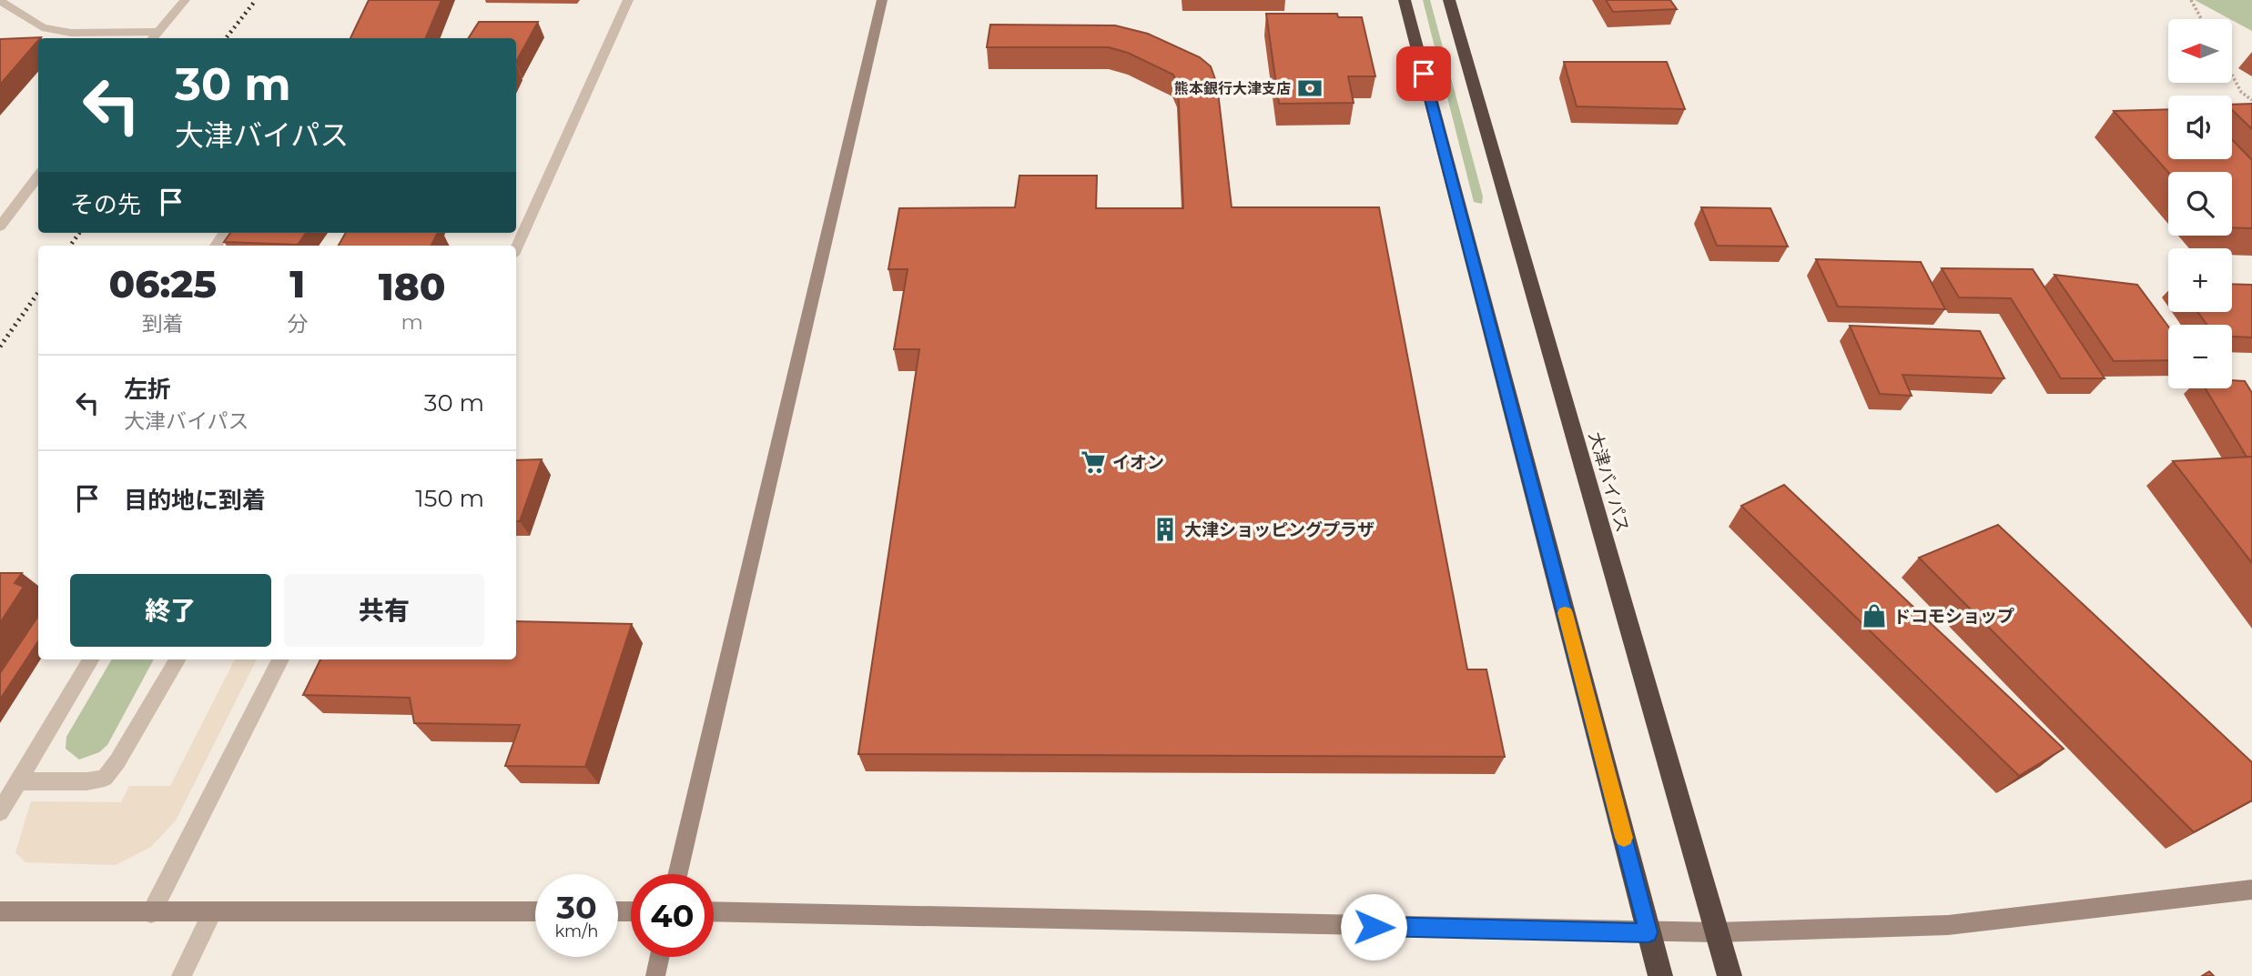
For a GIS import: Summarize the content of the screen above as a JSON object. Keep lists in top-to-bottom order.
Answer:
{
  "streets": {
    "highway": ["大津バイパス"]
  },
  "places": {
    "bank": ["熊本銀行大津支店"],
    "supermarket": ["イオン"],
    "building": ["大津ショッピングプラザ"],
    "shop": ["ドコモショップ"]
  },
  "north": "left",
  "page": {
    "map_buttons": ["+", "−"],
    "turn": ["30 m", "大津バイパス"],
    "then": "その先",
    "eta": [
      "06:25",
      "到着",
      "1",
      "分",
      "180",
      "m"
    ],
    "list": [
      {
        "name": "左折",
        "note": "大津バイパス",
        "value": "30 m"
      },
      {
        "name": "目的地に到着",
        "value": "150 m"
      }
    ],
    "buttons": ["終了", "共有"],
    "speed": "30 km/h",
    "limit": "40"
  }
}
